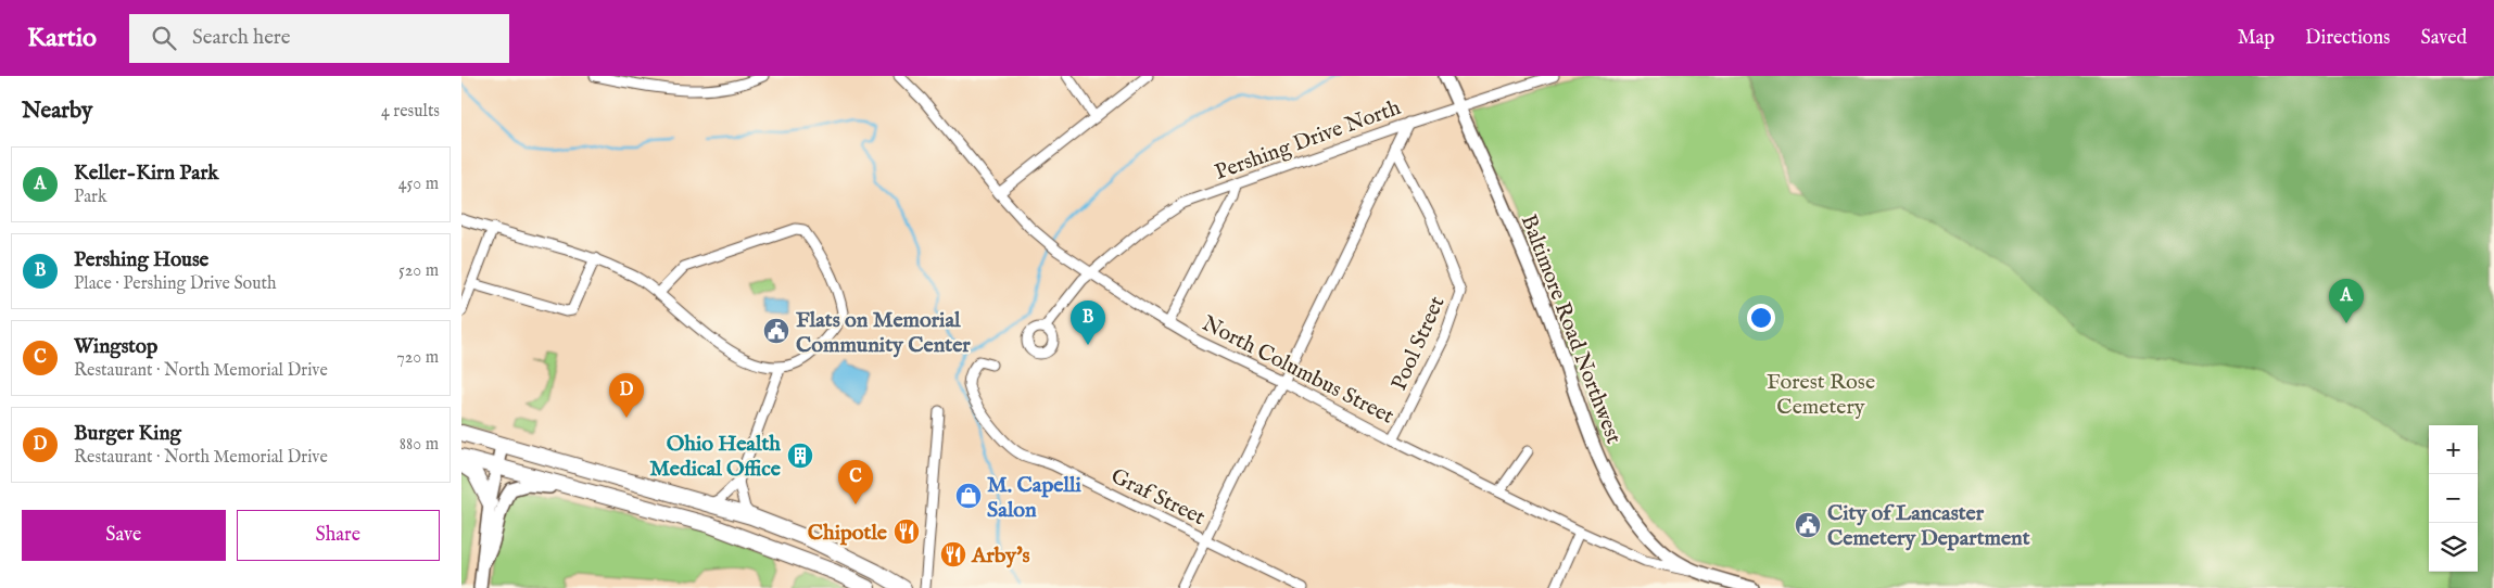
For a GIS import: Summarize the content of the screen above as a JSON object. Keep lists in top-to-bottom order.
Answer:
{
  "streets": {
    "main road": ["Baltimore Road Northwest", "North Columbus Street"],
    "street": ["Pershing Drive North", "Pool Street", "Graf Street"]
  },
  "crossings": [
    ["Pershing Drive North", "Baltimore Road Northwest"],
    ["Pershing Drive North", "North Columbus Street"],
    ["Baltimore Road Northwest", "North Columbus Street"],
    ["Pool Street", "North Columbus Street"]
  ],
  "parks": ["Forest Rose Cemetery"],
  "places": {
    "public building": ["Flats on Memorial Community Center", "City of Lancaster Cemetery Department"],
    "building": ["Ohio Health Medical Office"],
    "shop": ["M. Capelli Salon"],
    "restaurant": ["Chipotle", "Arby's"]
  },
  "page": {
    "header": "Kartio",
    "search": "Search here",
    "nav": ["Map", "Directions", "Saved"],
    "heading": ["Nearby", "4 results"],
    "list": [
      {
        "mark": "A",
        "name": "Keller-Kirn Park",
        "note": "Park",
        "value": "450 m"
      },
      {
        "mark": "B",
        "name": "Pershing House",
        "note": "Place · Pershing Drive South",
        "value": "520 m"
      },
      {
        "mark": "C",
        "name": "Wingstop",
        "note": "Restaurant · North Memorial Drive",
        "value": "720 m"
      },
      {
        "mark": "D",
        "name": "Burger King",
        "note": "Restaurant · North Memorial Drive",
        "value": "880 m"
      }
    ],
    "pins": [
      "A",
      "B",
      "D",
      "C"
    ],
    "map_buttons": ["+", "−"],
    "buttons": ["Save", "Share"]
  }
}
